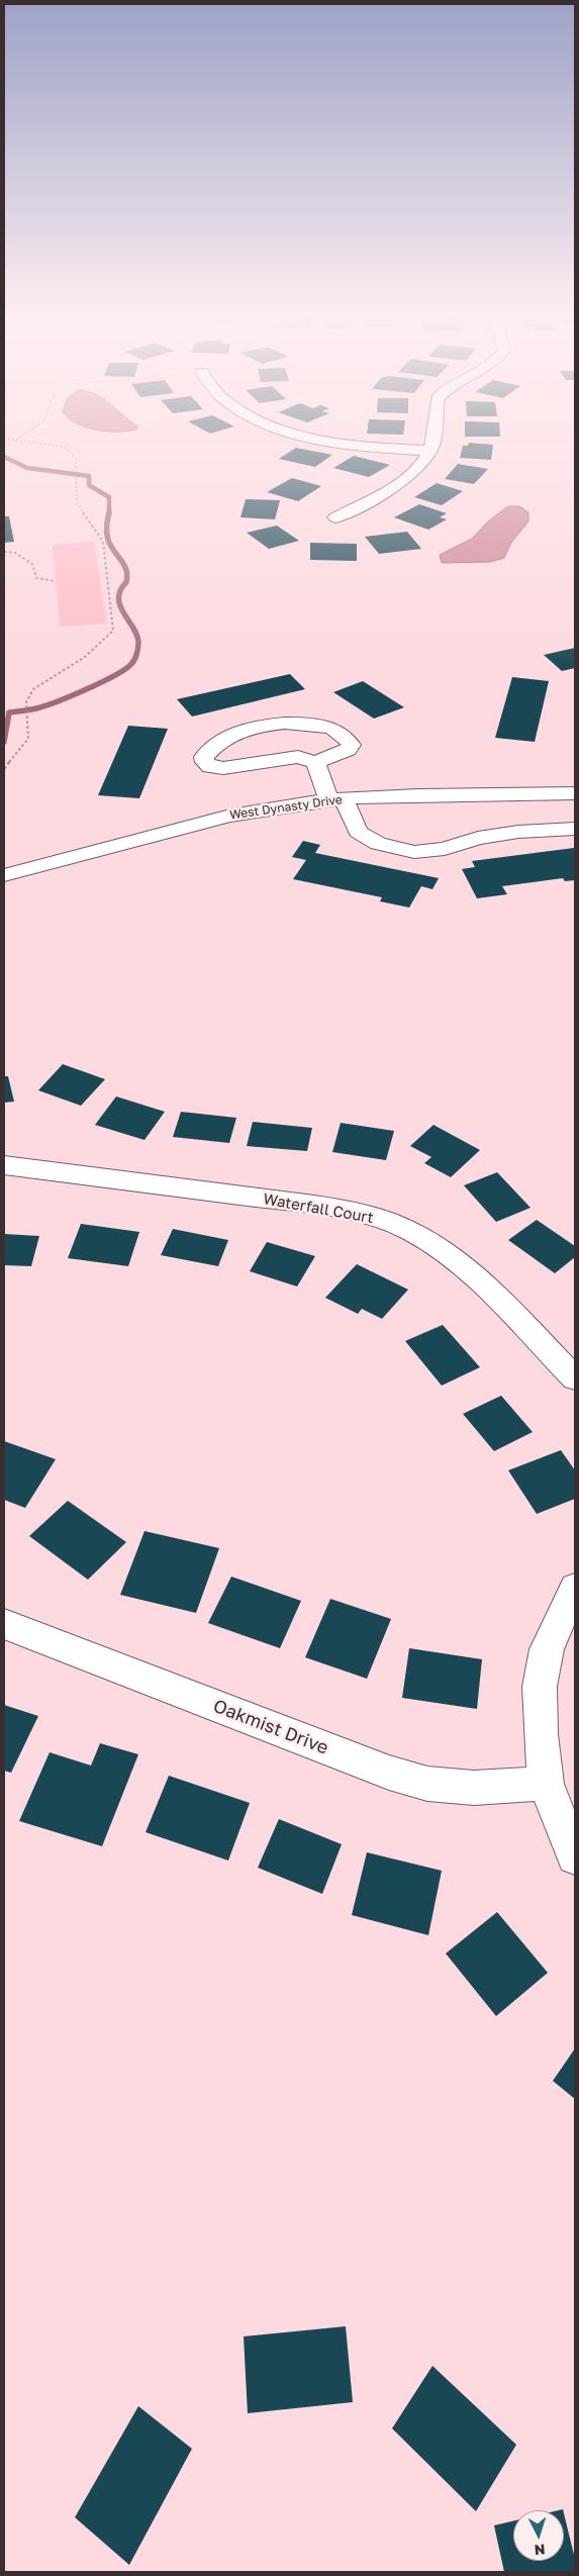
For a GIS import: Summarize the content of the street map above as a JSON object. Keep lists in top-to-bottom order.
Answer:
{
  "streets": {
    "street": ["West Dynasty Drive", "Waterfall Court", "Oakmist Drive"]
  },
  "north": "bottom"
}
